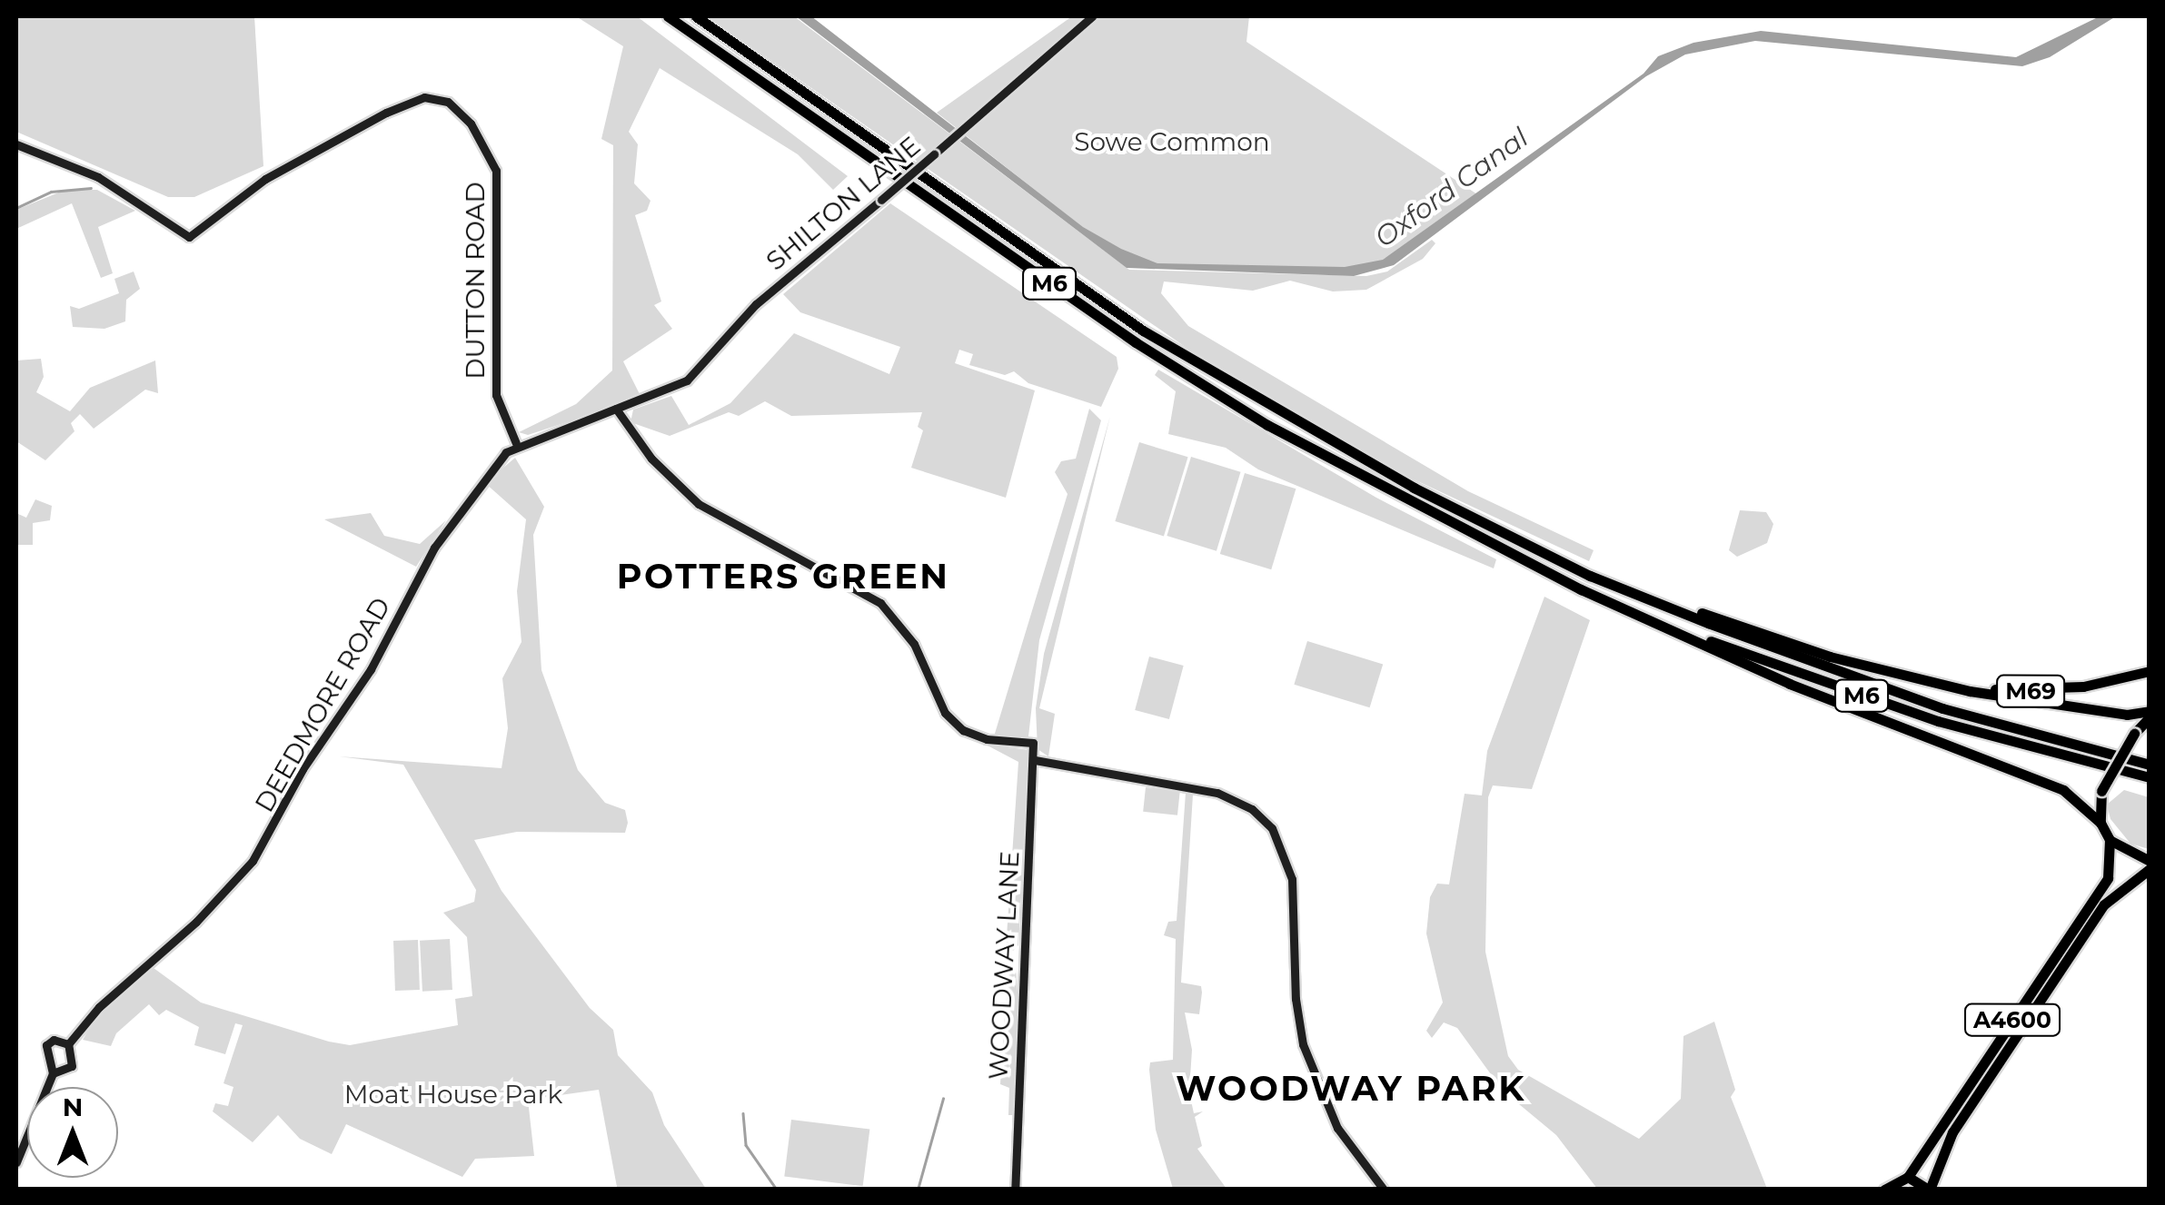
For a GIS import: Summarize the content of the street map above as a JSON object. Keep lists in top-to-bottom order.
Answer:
{
  "streets": {
    "highway": ["M6", "M69", "A4600"],
    "street": [
      "SHILTON LANE",
      "DUTTON ROAD",
      "DEEDMORE ROAD",
      "WOODWAY LANE"
    ]
  },
  "crossings": [
    ["SHILTON LANE", "WOODWAY LANE"],
    ["DUTTON ROAD", "DEEDMORE ROAD"]
  ],
  "districts": ["POTTERS GREEN", "WOODWAY PARK"],
  "water": ["Oxford Canal"],
  "parks": ["Sowe Common", "Moat House Park"],
  "north": "top"
}
